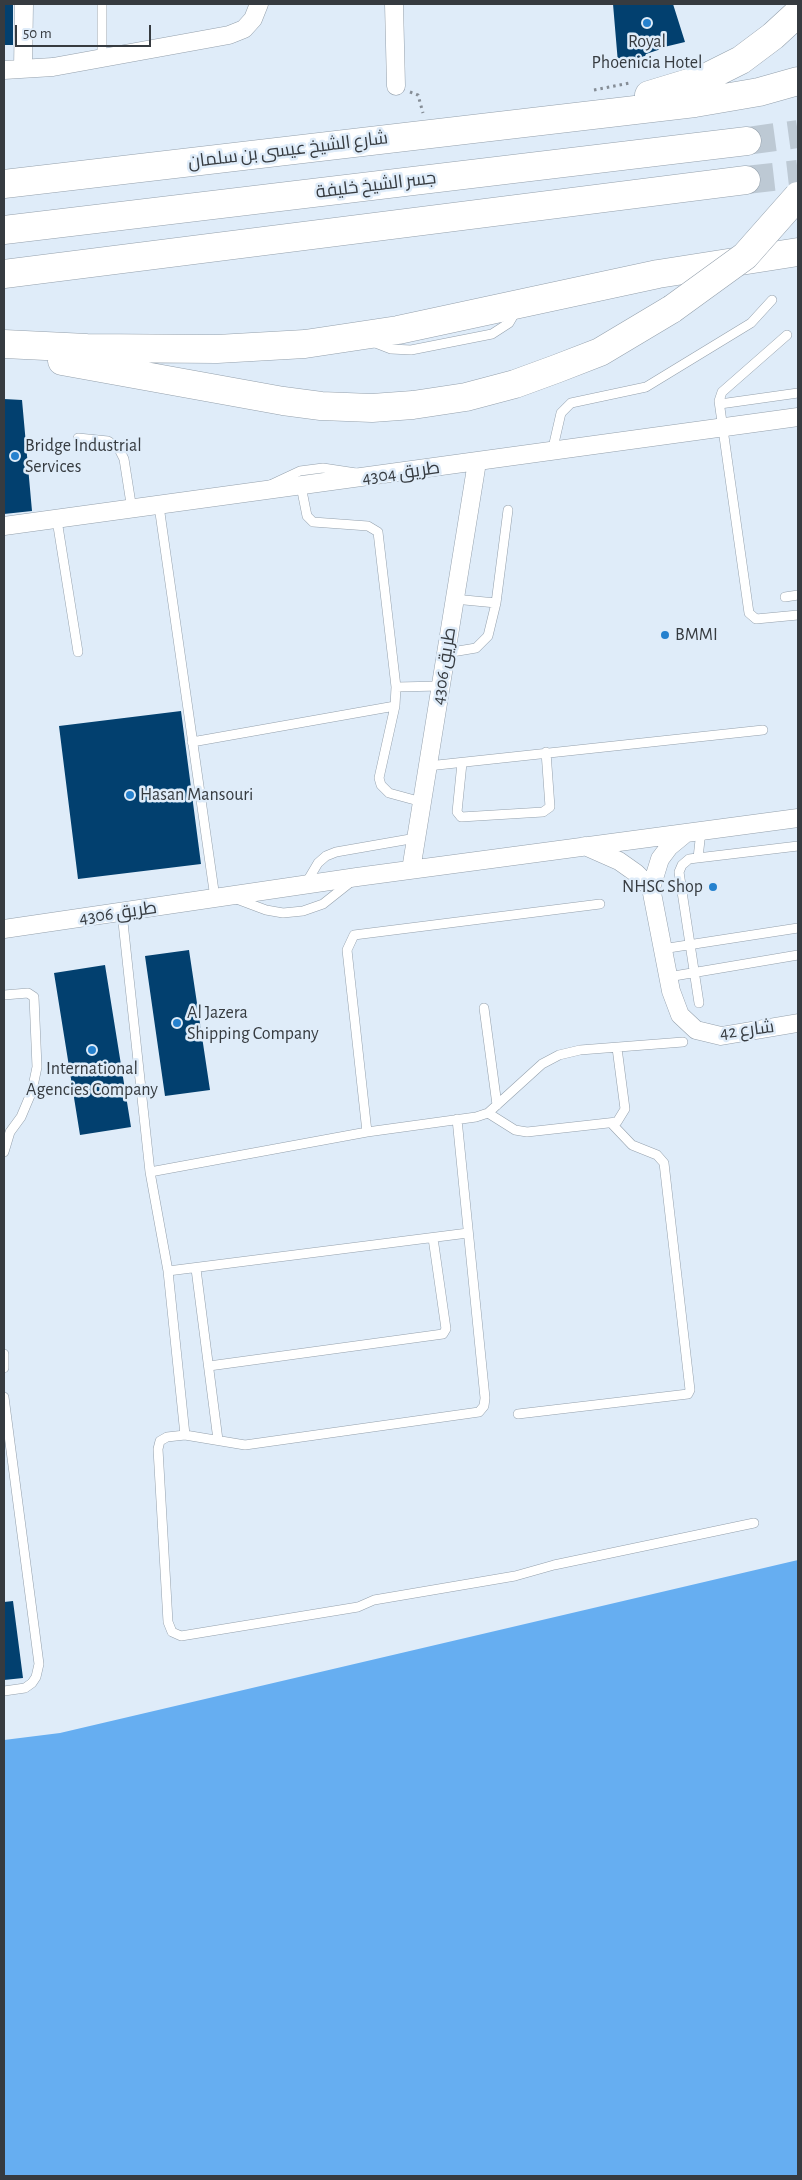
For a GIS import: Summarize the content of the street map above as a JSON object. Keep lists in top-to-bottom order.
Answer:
{
  "streets": {
    "highway": ["شارع الشيخ عيسى بن سلمان", "جسر الشيخ خليفة"],
    "street": ["طريق 4304", "طريق 4306", "شارع 42"]
  },
  "crossings": [
    ["طريق 4304", "طريق 4306"]
  ],
  "places": [
    "Royal Phoenicia Hotel",
    "Bridge Industrial Services",
    "BMMI",
    "Hasan Mansouri",
    "NHSC Shop",
    "Al Jazera Shipping Company",
    "International Agencies Company"
  ],
  "scale_bar": "50 m"
}
